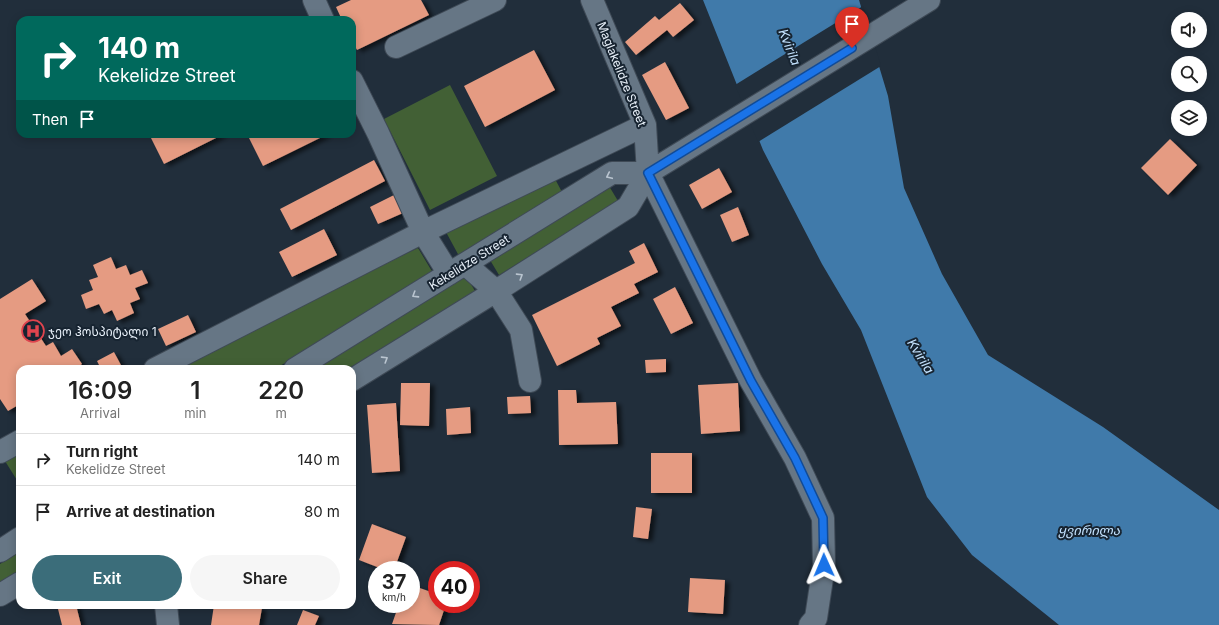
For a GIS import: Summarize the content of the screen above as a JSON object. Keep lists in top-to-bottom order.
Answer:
{
  "streets": {
    "street": ["Maglakelidze Street", "Kekelidze Street"]
  },
  "crossings": [
    ["Maglakelidze Street", "Kekelidze Street"]
  ],
  "water": ["Kvirila", "ყვირილა"],
  "places": {
    "hospital": ["ჯეო ჰოსპიტალი 1"]
  },
  "page": {
    "turn": ["140 m", "Kekelidze Street"],
    "then": "Then",
    "eta": [
      "16:09",
      "Arrival",
      "1",
      "min",
      "220",
      "m"
    ],
    "list": [
      {
        "name": "Turn right",
        "note": "Kekelidze Street",
        "value": "140 m"
      },
      {
        "name": "Arrive at destination",
        "value": "80 m"
      }
    ],
    "buttons": ["Exit", "Share"],
    "speed": "37 km/h",
    "limit": "40"
  }
}
